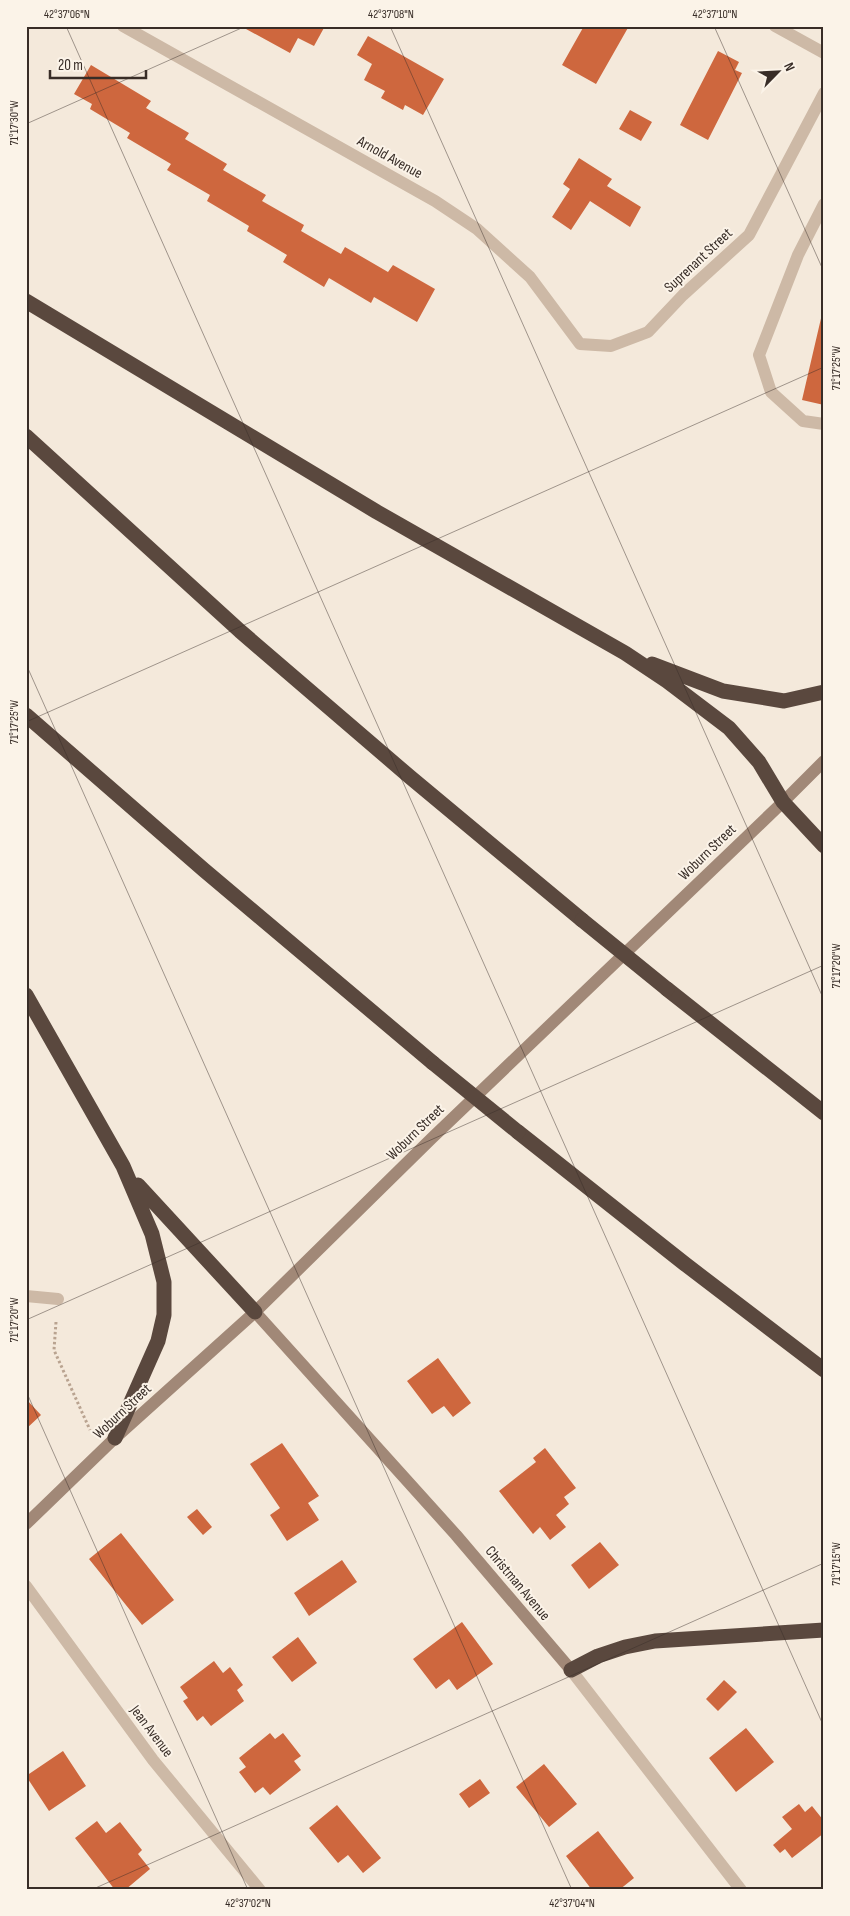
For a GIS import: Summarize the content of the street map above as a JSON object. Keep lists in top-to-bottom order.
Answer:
{
  "streets": {
    "main road": ["Woburn Street", "Christman Avenue"],
    "street": ["Arnold Avenue", "Suprenant Street", "Jean Avenue"]
  },
  "crossings": [
    ["Arnold Avenue", "Suprenant Street"],
    ["Woburn Street", "Christman Avenue"]
  ],
  "scale_bar": "20 m",
  "north": "top right",
  "coordinates": [
    "42°37'06\"N",
    "42°37'08\"N",
    "42°37'10\"N",
    "71°17'30\"W",
    "71°17'25\"W",
    "71°17'20\"W",
    "71°17'15\"W",
    "42°37'02\"N",
    "42°37'04\"N"
  ]
}
